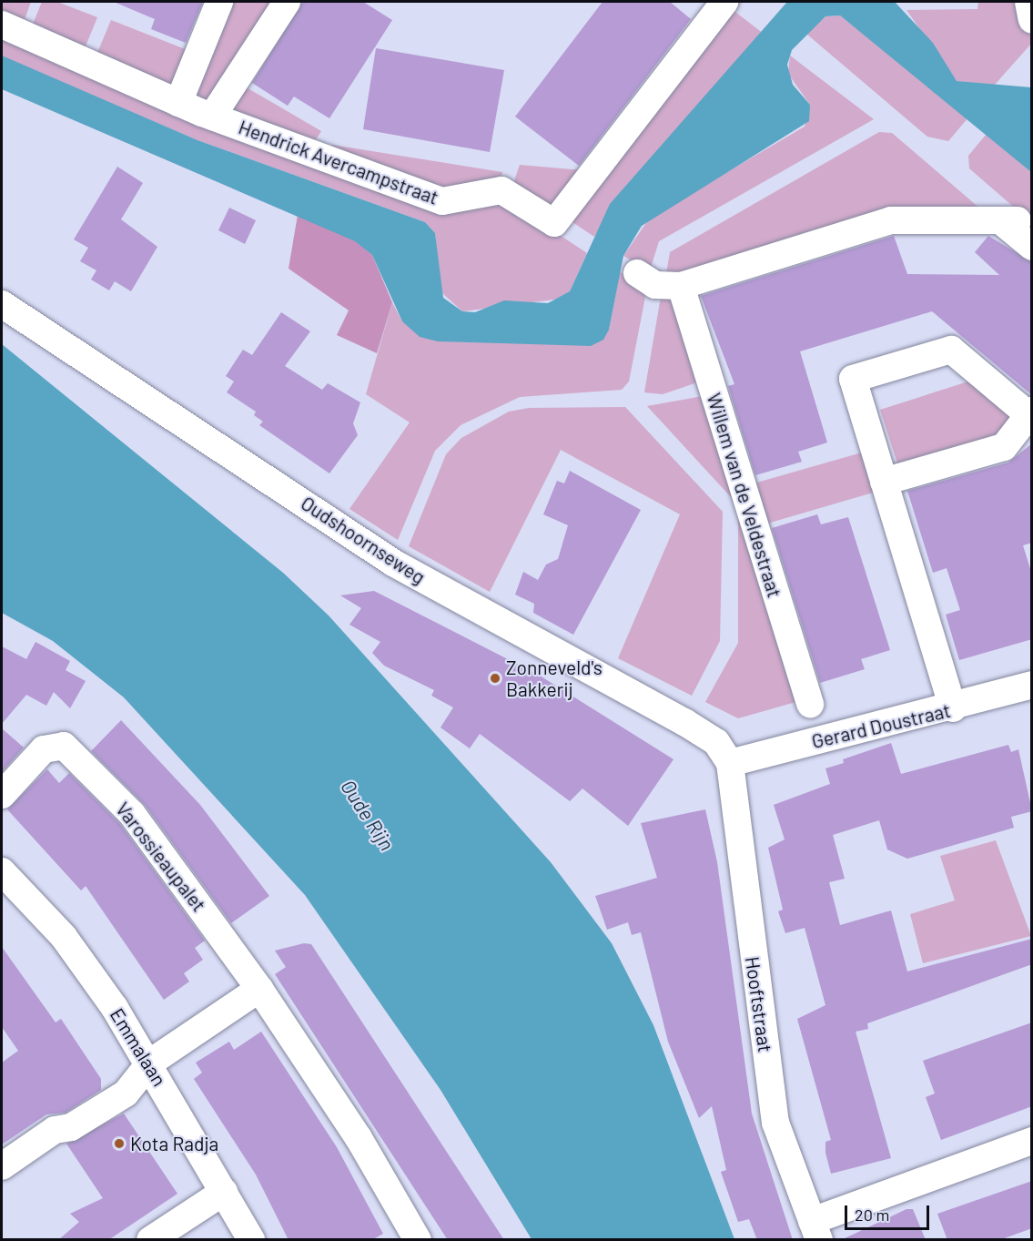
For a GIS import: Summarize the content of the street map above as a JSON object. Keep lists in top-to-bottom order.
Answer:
{
  "streets": {
    "street": [
      "Hendrick Avercampstraat",
      "Willem van de Veldestraat",
      "Oudshoornseweg",
      "Gerard Doustraat",
      "Varossieaupalet",
      "Hooftstraat",
      "Emmalaan"
    ]
  },
  "crossings": [
    ["Oudshoornseweg", "Gerard Doustraat"],
    ["Oudshoornseweg", "Hooftstraat"],
    ["Gerard Doustraat", "Hooftstraat"]
  ],
  "water": ["Oude Rijn"],
  "places": ["Zonneveld's Bakkerij", "Kota Radja"],
  "scale_bar": "20 m"
}
